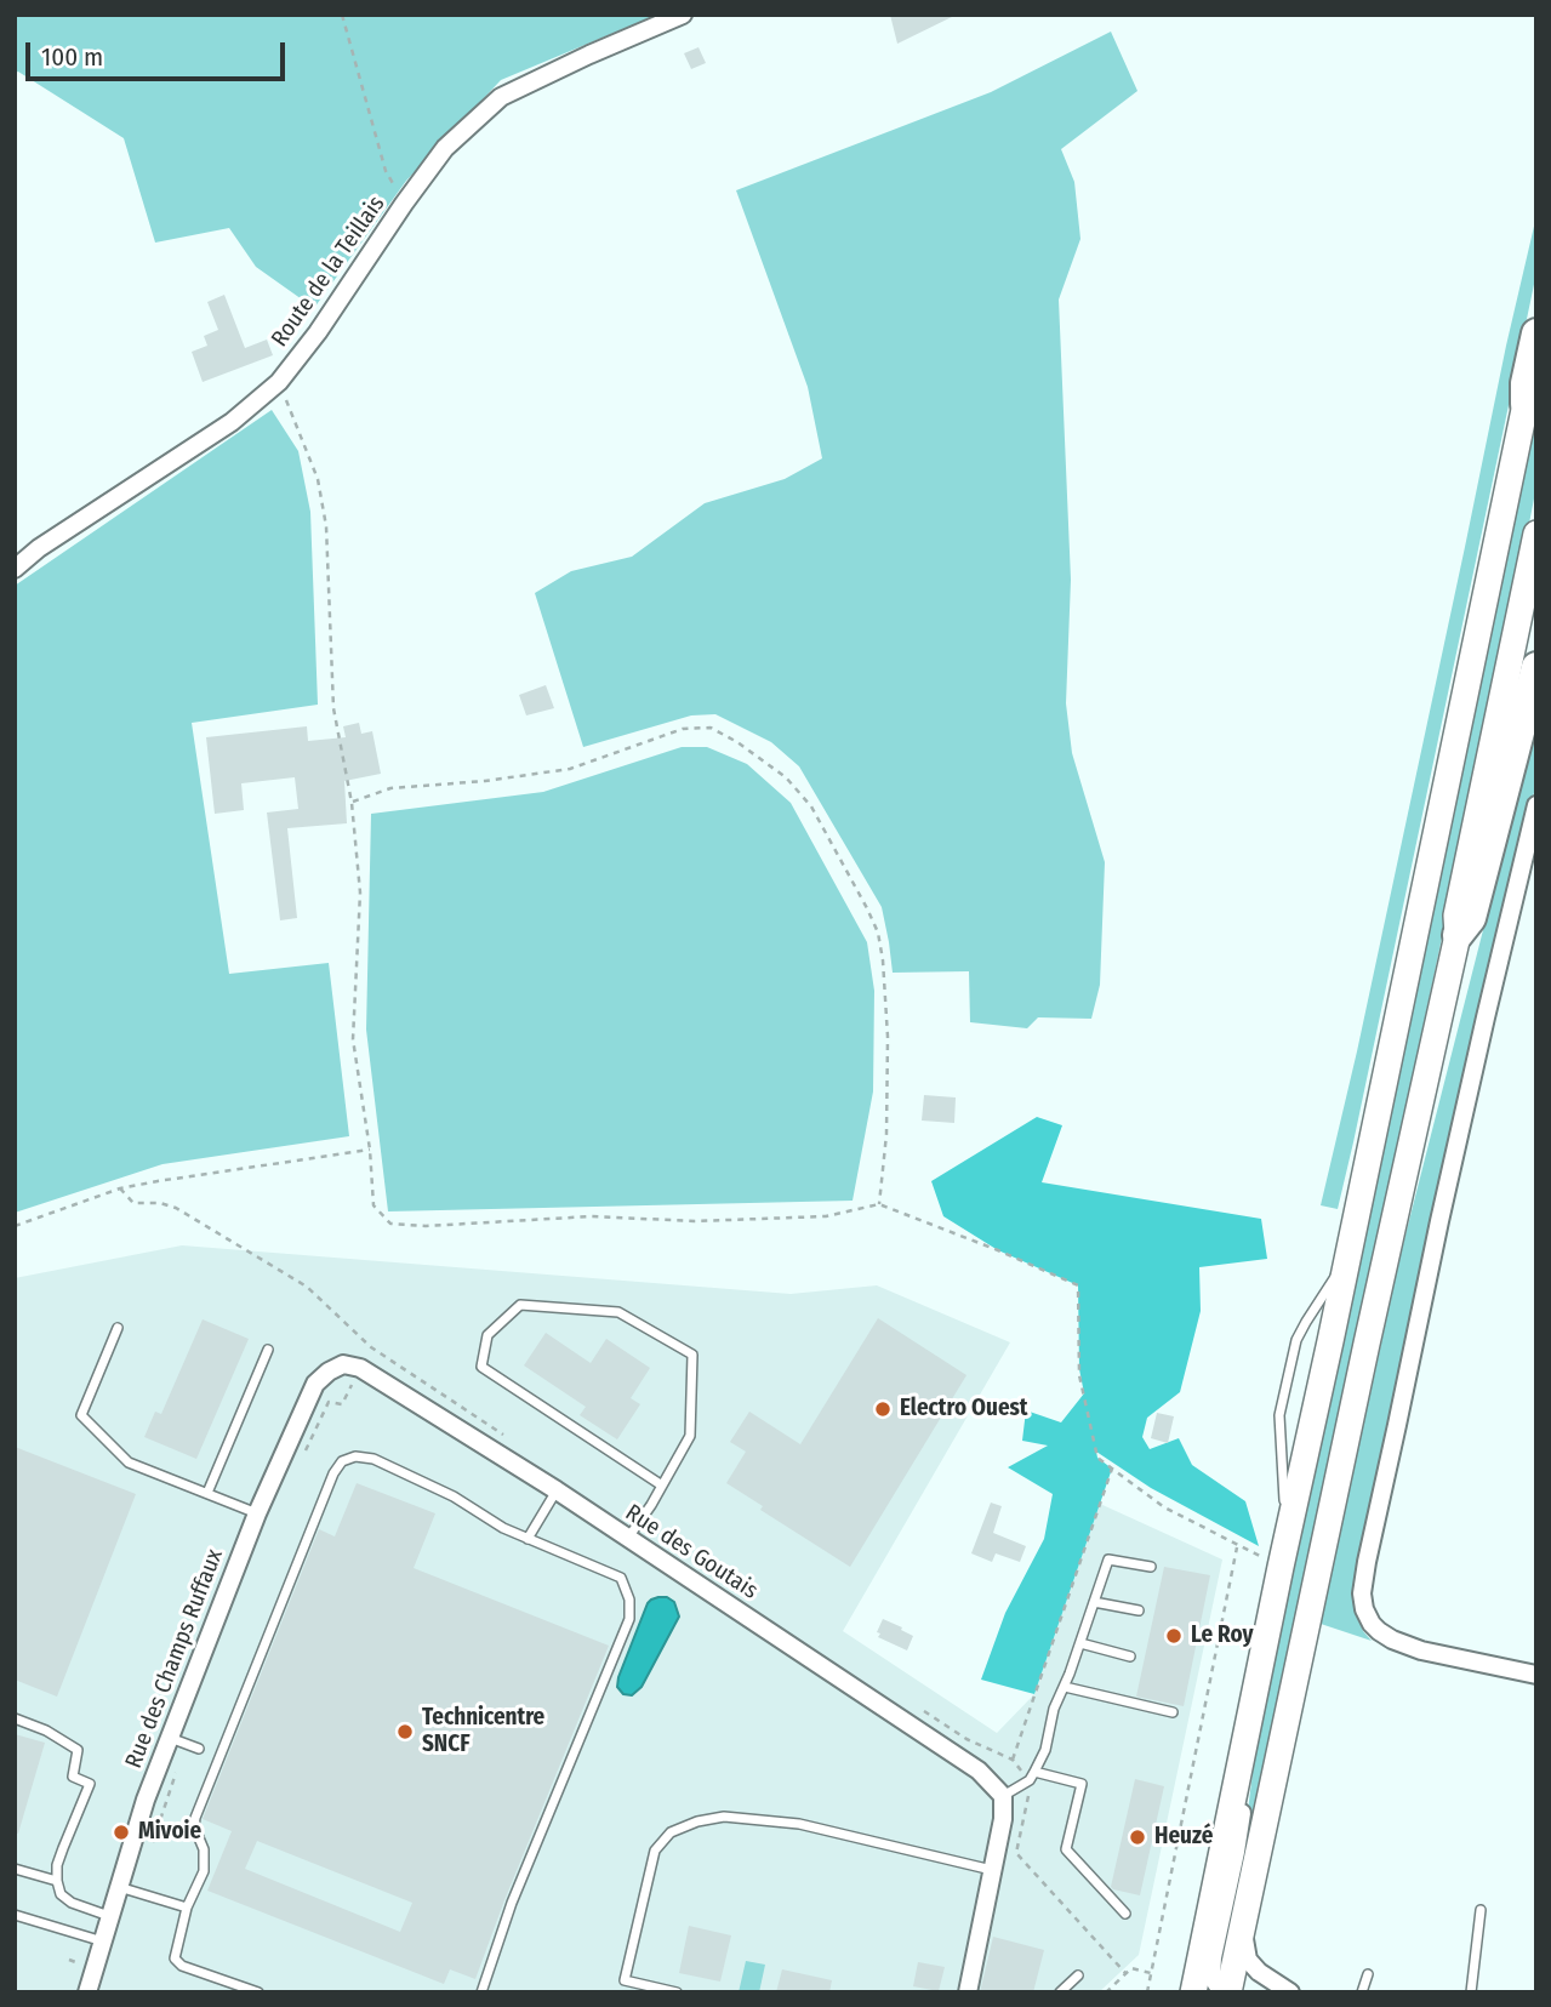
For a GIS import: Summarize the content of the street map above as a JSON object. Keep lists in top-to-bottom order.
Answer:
{
  "streets": {
    "street": ["Route de la Teillais", "Rue des Goutais", "Rue des Champs Ruffaux"]
  },
  "crossings": [
    ["Rue des Goutais", "Rue des Champs Ruffaux"]
  ],
  "places": [
    "Electro Ouest",
    "Le Roy",
    "Technicentre SNCF",
    "Mivoie",
    "Heuzé"
  ],
  "scale_bar": "100 m"
}
